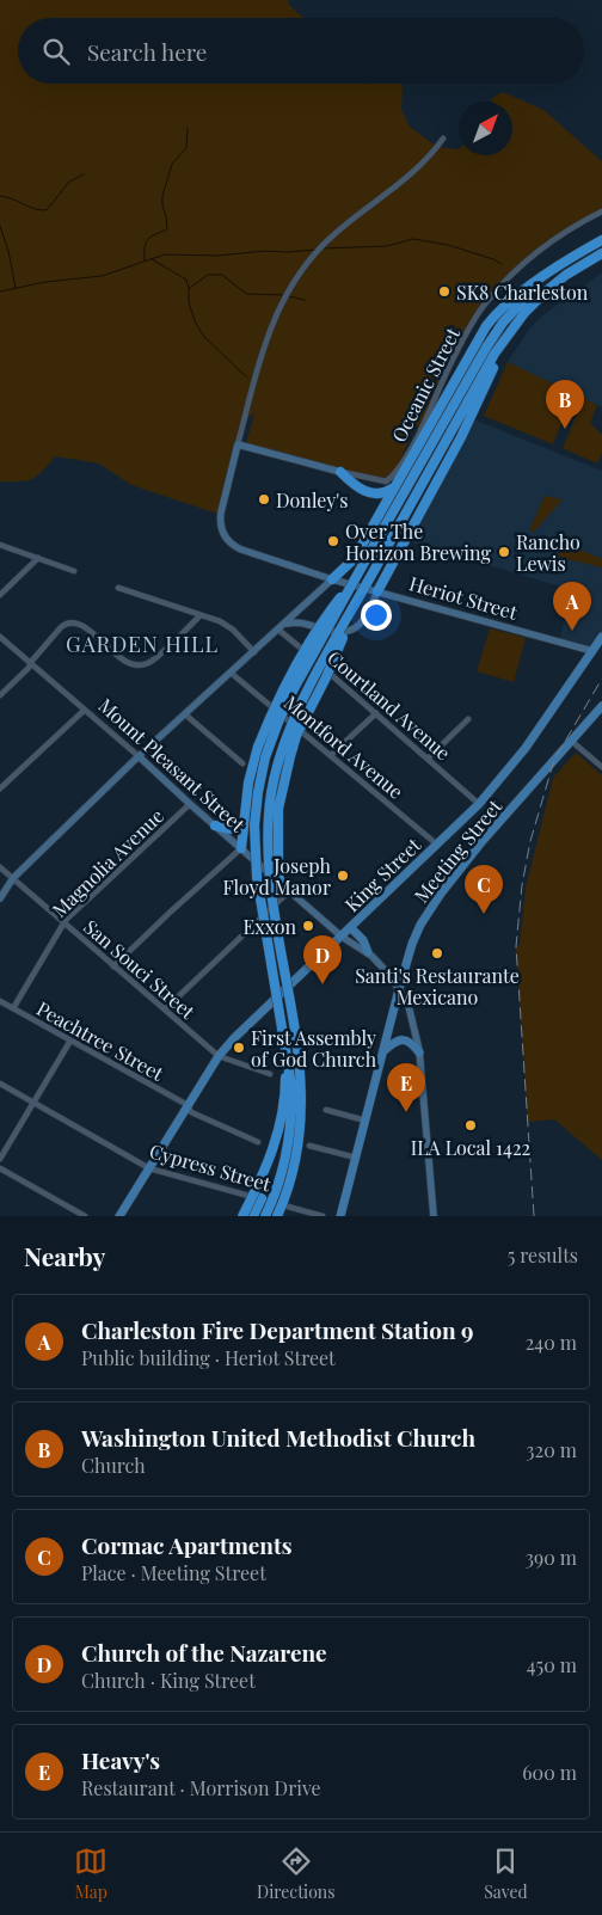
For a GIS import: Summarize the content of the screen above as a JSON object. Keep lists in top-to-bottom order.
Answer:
{
  "streets": {
    "main road": [
      "Heriot Street",
      "Mount Pleasant Street",
      "Meeting Street",
      "King Street"
    ],
    "street": [
      "Oceanic Street",
      "Courtland Avenue",
      "Montford Avenue",
      "Magnolia Avenue",
      "San Souci Street",
      "Peachtree Street",
      "Cypress Street"
    ]
  },
  "crossings": [
    ["Heriot Street", "King Street"],
    ["Courtland Avenue", "King Street"],
    ["Montford Avenue", "King Street"],
    ["Mount Pleasant Street", "Meeting Street"],
    ["Mount Pleasant Street", "Magnolia Avenue"],
    ["Mount Pleasant Street", "King Street"],
    ["Magnolia Avenue", "San Souci Street"],
    ["Magnolia Avenue", "Peachtree Street"],
    ["King Street", "San Souci Street"],
    ["King Street", "Peachtree Street"],
    ["King Street", "Cypress Street"]
  ],
  "districts": ["GARDEN HILL"],
  "places": [
    "SK8 Charleston",
    "Donley's",
    "Over The Horizon Brewing",
    "Rancho Lewis",
    "Joseph Floyd Manor",
    "Exxon",
    "Santi's Restaurante Mexicano",
    "First Assembly of God Church",
    "ILA Local 1422"
  ],
  "north": "top right",
  "page": {
    "search": "Search here",
    "pins": [
      "B",
      "A",
      "C",
      "D",
      "E"
    ],
    "heading": ["Nearby", "5 results"],
    "list": [
      {
        "mark": "A",
        "name": "Charleston Fire Department Station 9",
        "note": "Public building · Heriot Street",
        "value": "240 m"
      },
      {
        "mark": "B",
        "name": "Washington United Methodist Church",
        "note": "Church",
        "value": "320 m"
      },
      {
        "mark": "C",
        "name": "Cormac Apartments",
        "note": "Place · Meeting Street",
        "value": "390 m"
      },
      {
        "mark": "D",
        "name": "Church of the Nazarene",
        "note": "Church · King Street",
        "value": "450 m"
      },
      {
        "mark": "E",
        "name": "Heavy's",
        "note": "Restaurant · Morrison Drive",
        "value": "600 m"
      }
    ],
    "nav": ["Map", "Directions", "Saved"]
  }
}
